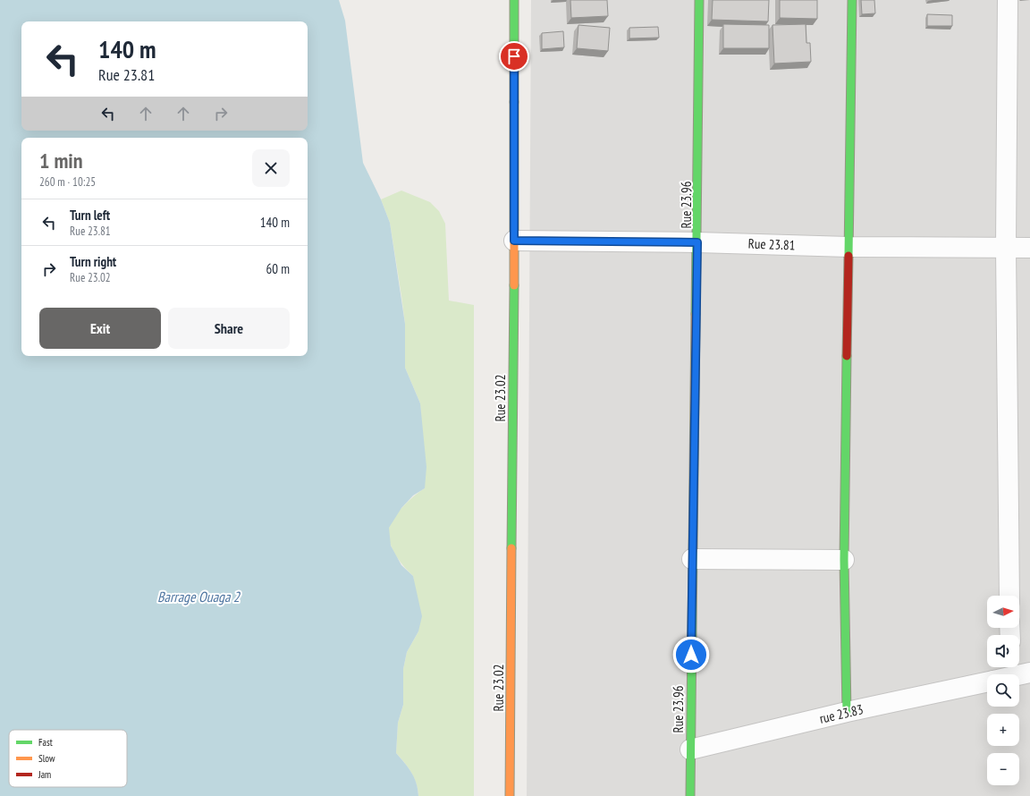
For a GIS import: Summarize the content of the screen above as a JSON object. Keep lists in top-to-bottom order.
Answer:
{
  "streets": {
    "street": [
      "Rue 23.96",
      "Rue 23.81",
      "Rue 23.02",
      "rue 23.83"
    ]
  },
  "crossings": [
    ["Rue 23.96", "Rue 23.81"],
    ["Rue 23.96", "rue 23.83"],
    ["Rue 23.81", "Rue 23.02"]
  ],
  "water": ["Barrage Ouaga 2"],
  "legend": ["Fast", "Slow", "Jam"],
  "north": "right",
  "page": {
    "turn": ["140 m", "Rue 23.81"],
    "heading": ["1 min", "260 m · 10:25"],
    "list": [
      {
        "name": "Turn left",
        "note": "Rue 23.81",
        "value": "140 m"
      },
      {
        "name": "Turn right",
        "note": "Rue 23.02",
        "value": "60 m"
      }
    ],
    "buttons": ["Exit", "Share"],
    "map_buttons": ["+", "−"]
  }
}
